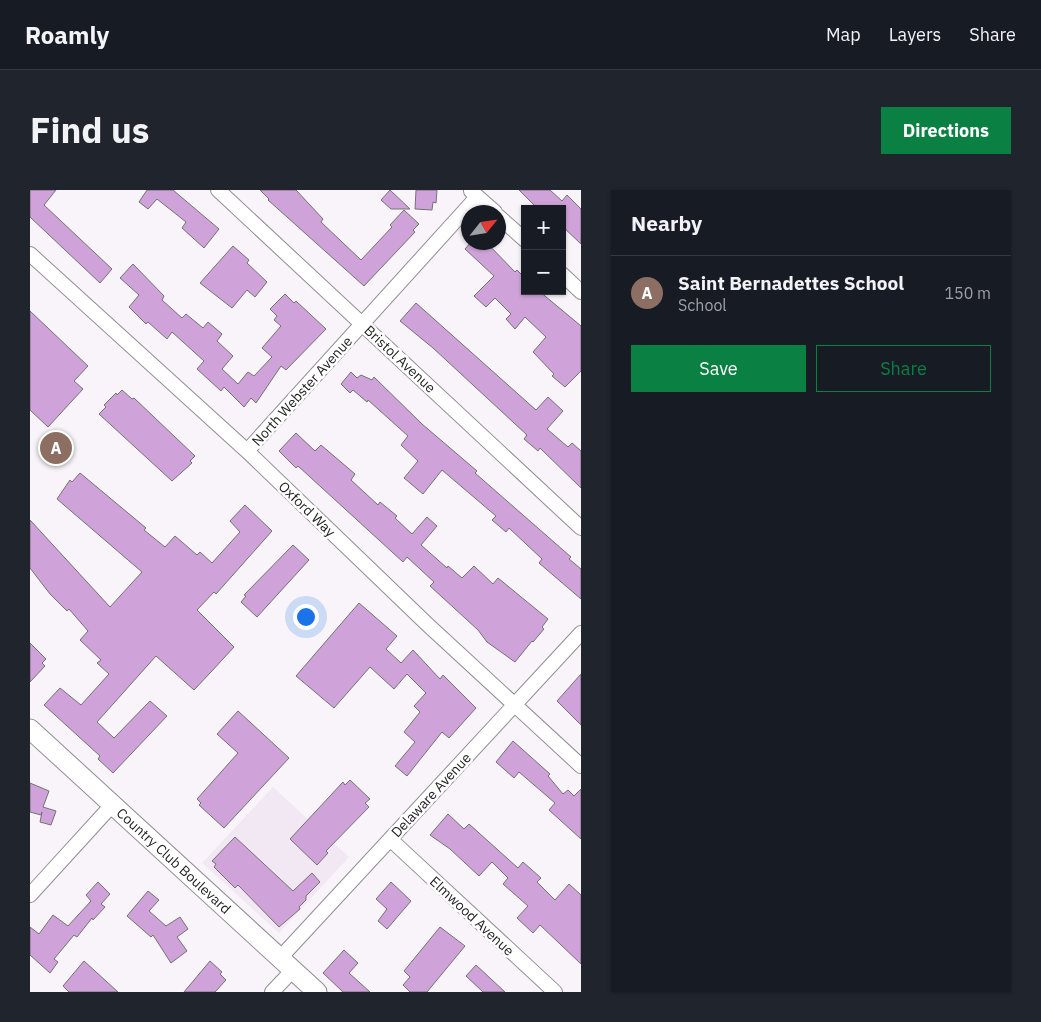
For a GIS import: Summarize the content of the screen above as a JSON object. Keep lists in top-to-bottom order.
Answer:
{
  "streets": {
    "street": [
      "Bristol Avenue",
      "North Webster Avenue",
      "Oxford Way",
      "Delaware Avenue",
      "Country Club Boulevard",
      "Elmwood Avenue"
    ]
  },
  "crossings": [
    ["Bristol Avenue", "North Webster Avenue"],
    ["North Webster Avenue", "Oxford Way"],
    ["Oxford Way", "Delaware Avenue"],
    ["Delaware Avenue", "Country Club Boulevard"],
    ["Delaware Avenue", "Elmwood Avenue"]
  ],
  "north": "top right",
  "page": {
    "header": "Roamly",
    "nav": ["Map", "Layers", "Share"],
    "title": "Find us",
    "buttons": [
      "Directions",
      ["Save", "Share"]
    ],
    "heading": "Nearby",
    "map_buttons": ["+", "−"],
    "list": [
      {
        "mark": "A",
        "name": "Saint Bernadettes School",
        "note": "School",
        "value": "150 m"
      }
    ],
    "pins": "A"
  }
}
